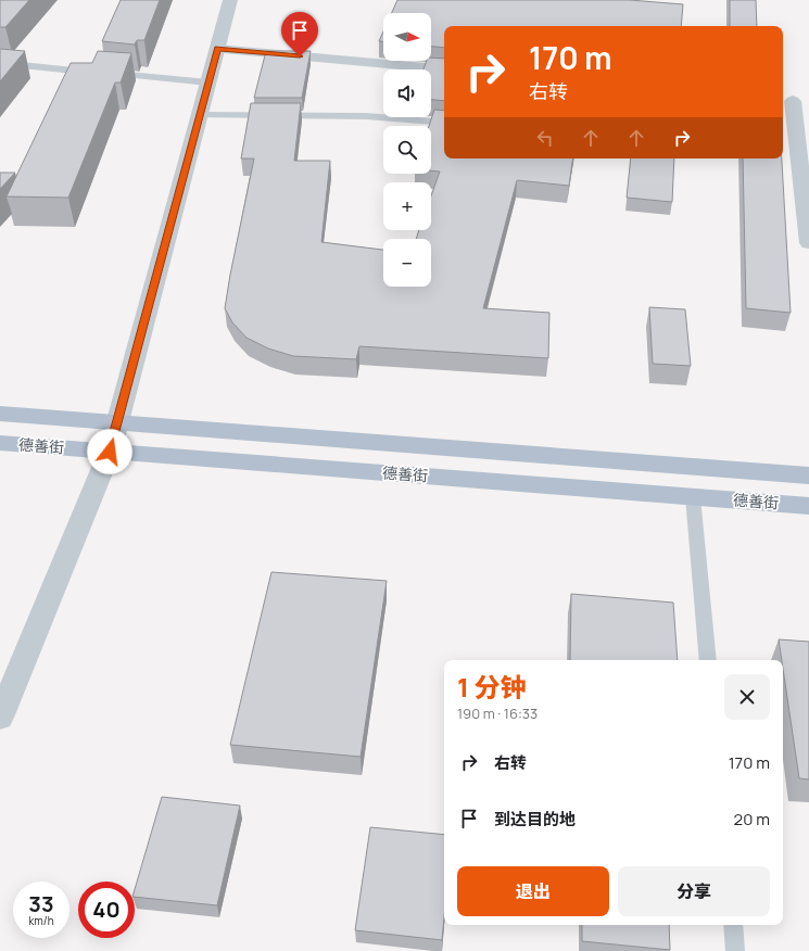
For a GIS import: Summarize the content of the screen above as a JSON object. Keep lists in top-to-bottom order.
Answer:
{
  "streets": {
    "main road": ["德善街"]
  },
  "north": "right",
  "page": {
    "map_buttons": ["+", "−"],
    "turn": ["170 m", "右转"],
    "heading": ["1 分钟", "190 m · 16:33"],
    "list": [
      {
        "name": "右转",
        "value": "170 m"
      },
      {
        "name": "到达目的地",
        "value": "20 m"
      }
    ],
    "buttons": ["退出", "分享"],
    "speed": "33 km/h",
    "limit": "40"
  }
}
